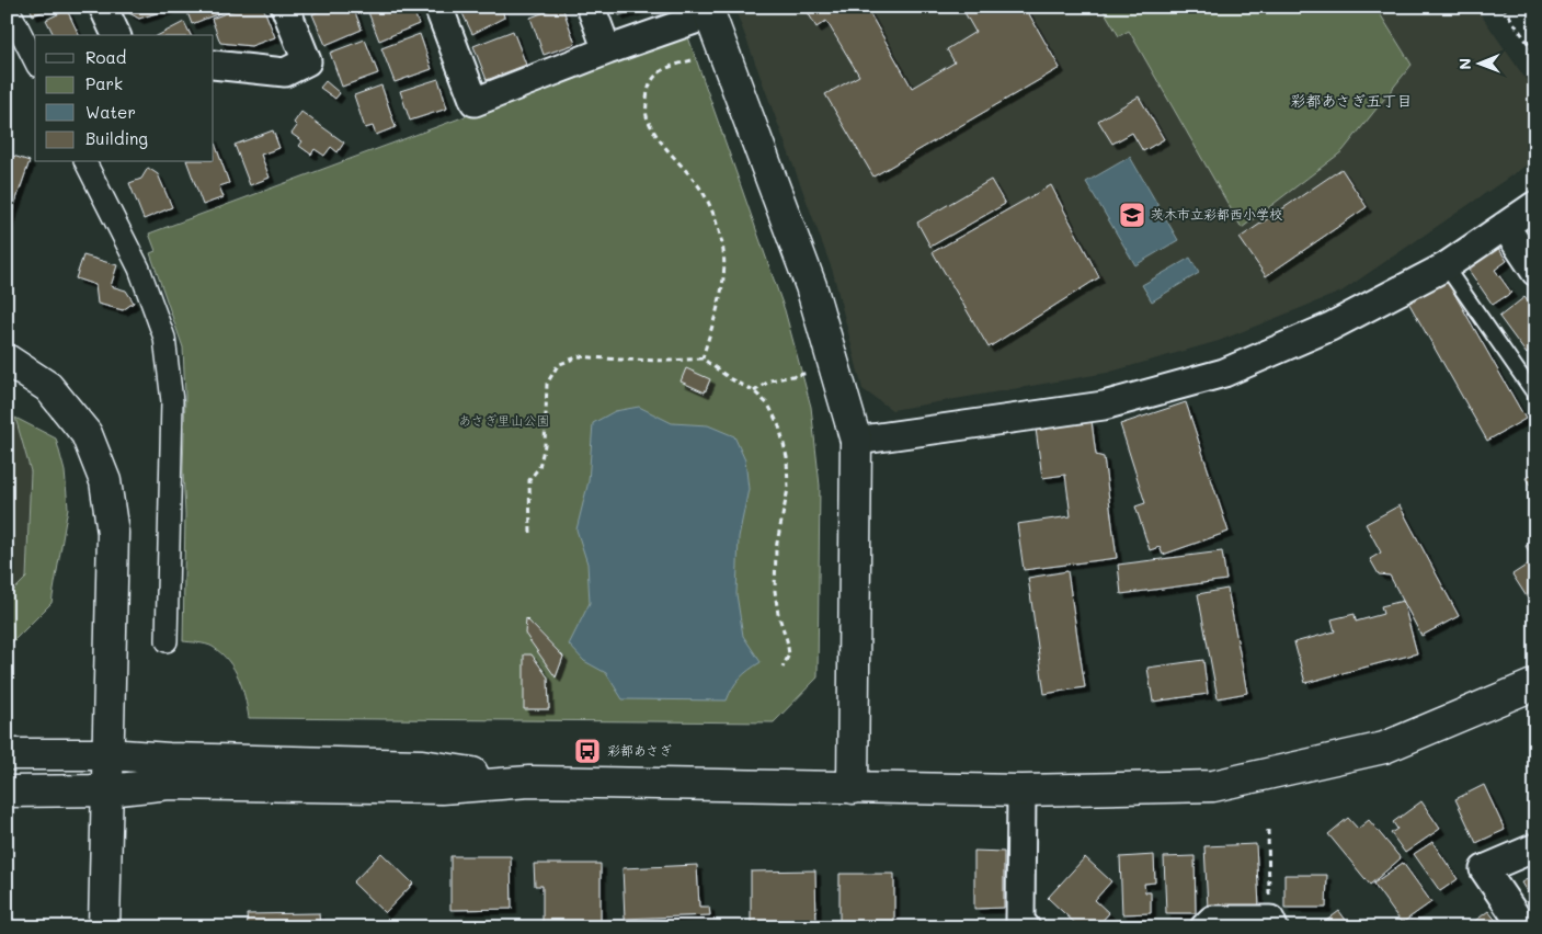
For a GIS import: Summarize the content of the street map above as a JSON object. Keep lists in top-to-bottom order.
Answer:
{
  "districts": ["彩都あさぎ五丁目"],
  "parks": ["あさぎ里山公園"],
  "places": {
    "school or university": ["茨木市立彩都西小学校"],
    "bus stop": ["彩都あさぎ"]
  },
  "legend": [
    "Road",
    "Park",
    "Water",
    "Building"
  ],
  "north": "left"
}
